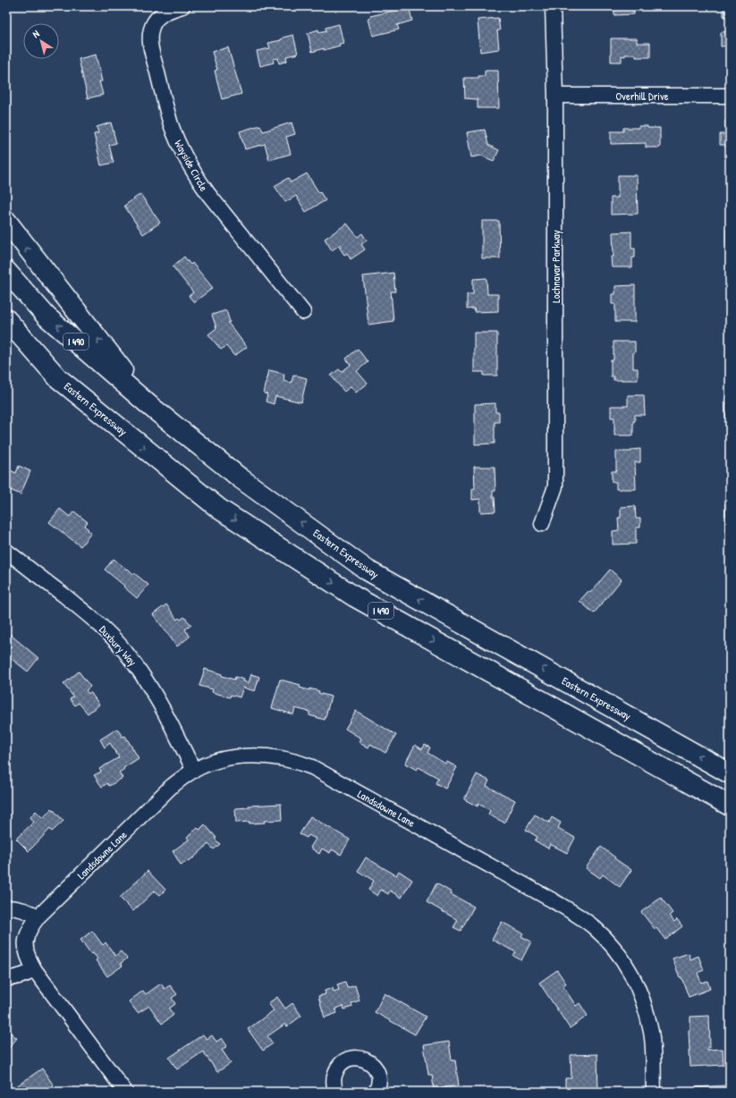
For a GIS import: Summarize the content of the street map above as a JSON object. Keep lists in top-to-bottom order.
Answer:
{
  "streets": {
    "highway": ["I 490", "Eastern Expressway"],
    "street": [
      "Overhill Drive",
      "Wayside Circle",
      "Lochnavar Parkway",
      "Duxbury Way",
      "Landsdowne Lane"
    ]
  },
  "crossings": [
    ["Overhill Drive", "Lochnavar Parkway"],
    ["Duxbury Way", "Landsdowne Lane"]
  ],
  "north": "top left"
}
